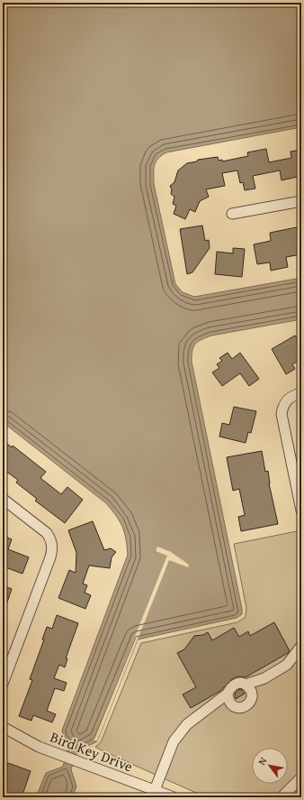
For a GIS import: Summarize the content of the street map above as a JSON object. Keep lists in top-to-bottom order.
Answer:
{
  "streets": {
    "street": ["Bird Key Drive"]
  },
  "north": "top left"
}
